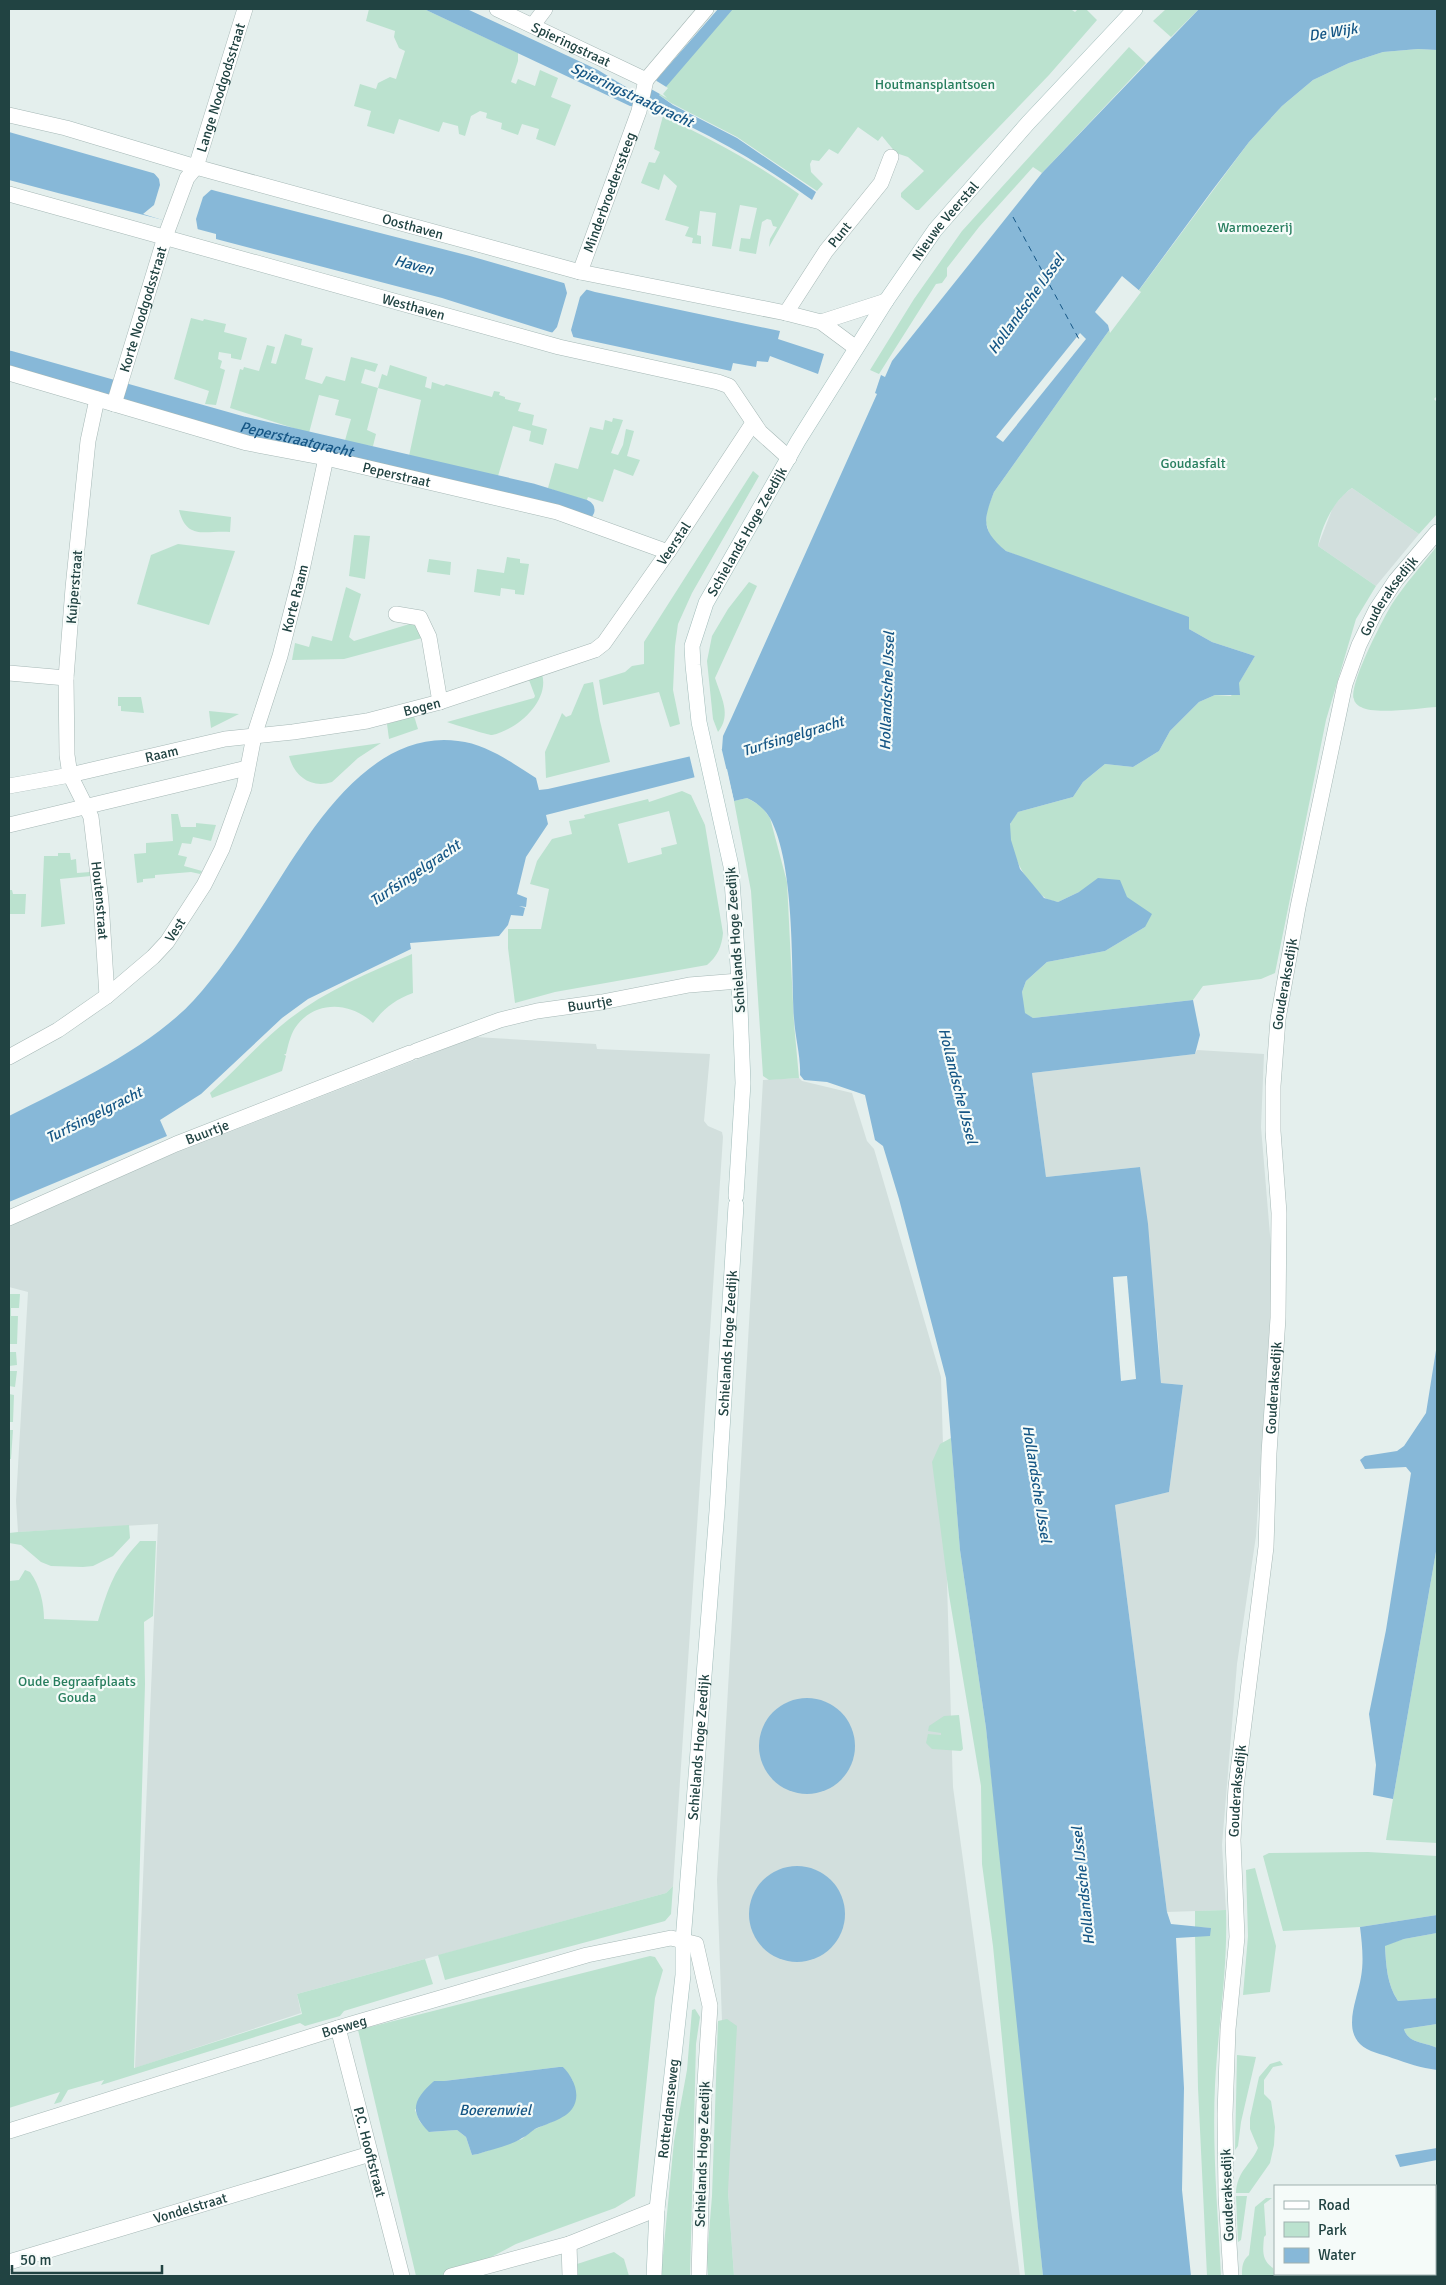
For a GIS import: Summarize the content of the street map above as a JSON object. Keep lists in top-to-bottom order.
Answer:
{
  "streets": {
    "street": [
      "Spieringstraat",
      "Lange Noodgodsstraat",
      "Minderbroederssteeg",
      "Nieuwe Veerstal",
      "Oosthaven",
      "Punt",
      "Westhaven",
      "Korte Noodgodsstraat",
      "Peperstraat",
      "Schielands Hoge Zeedijk",
      "Veerstal",
      "Kuiperstraat",
      "Gouderaksedijk",
      "Korte Raam",
      "Bogen",
      "Raam",
      "Houtenstraat",
      "Vest",
      "Buurtje",
      "Bosweg",
      "Rotterdamseweg",
      "P.C. Hooftstraat",
      "Vondelstraat"
    ]
  },
  "crossings": [
    ["Spieringstraat", "Minderbroederssteeg"],
    ["Lange Noodgodsstraat", "Oosthaven"],
    ["Lange Noodgodsstraat", "Westhaven"],
    ["Lange Noodgodsstraat", "Korte Noodgodsstraat"],
    ["Minderbroederssteeg", "Oosthaven"],
    ["Nieuwe Veerstal", "Oosthaven"],
    ["Nieuwe Veerstal", "Westhaven"],
    ["Nieuwe Veerstal", "Schielands Hoge Zeedijk"],
    ["Oosthaven", "Punt"],
    ["Westhaven", "Korte Noodgodsstraat"],
    ["Westhaven", "Schielands Hoge Zeedijk"],
    ["Westhaven", "Veerstal"],
    ["Korte Noodgodsstraat", "Peperstraat"],
    ["Peperstraat", "Veerstal"],
    ["Peperstraat", "Kuiperstraat"],
    ["Peperstraat", "Korte Raam"],
    ["Schielands Hoge Zeedijk", "Buurtje"],
    ["Schielands Hoge Zeedijk", "Bosweg"],
    ["Schielands Hoge Zeedijk", "Rotterdamseweg"],
    ["Veerstal", "Bogen"],
    ["Kuiperstraat", "Raam"],
    ["Korte Raam", "Bogen"],
    ["Korte Raam", "Raam"],
    ["Korte Raam", "Vest"],
    ["Bogen", "Raam"],
    ["Bogen", "Vest"],
    ["Raam", "Vest"],
    ["Houtenstraat", "Vest"],
    ["Bosweg", "Rotterdamseweg"],
    ["Bosweg", "P.C. Hooftstraat"],
    ["P.C. Hooftstraat", "Vondelstraat"]
  ],
  "water": [
    "De Wijk",
    "Spieringstraatgracht",
    "Haven",
    "Hollandsche IJssel",
    "Peperstraatgracht",
    "Turfsingelgracht",
    "Boerenwiel"
  ],
  "parks": [
    "Houtmansplantsoen",
    "Warmoezerij",
    "Goudasfalt",
    "Oude Begraafplaats Gouda"
  ],
  "legend": ["Road", "Park", "Water"],
  "scale_bar": "50 m"
}
